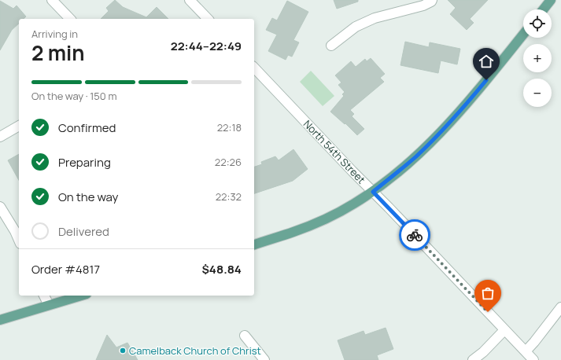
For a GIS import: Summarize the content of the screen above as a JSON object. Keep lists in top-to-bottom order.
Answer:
{
  "streets": {
    "street": ["North 54th Street"]
  },
  "places": ["Camelback Church of Christ"],
  "page": {
    "map_buttons": ["+", "−"],
    "heading": ["2 min", "Arriving in", "22:44–22:49"],
    "panel": ["Order #4817", "$48.84"],
    "bar": "On the way · 150 m",
    "list": [
      ["Confirmed", "22:18"],
      ["Preparing", "22:26"],
      ["On the way", "22:32"],
      "Delivered"
    ]
  }
}
